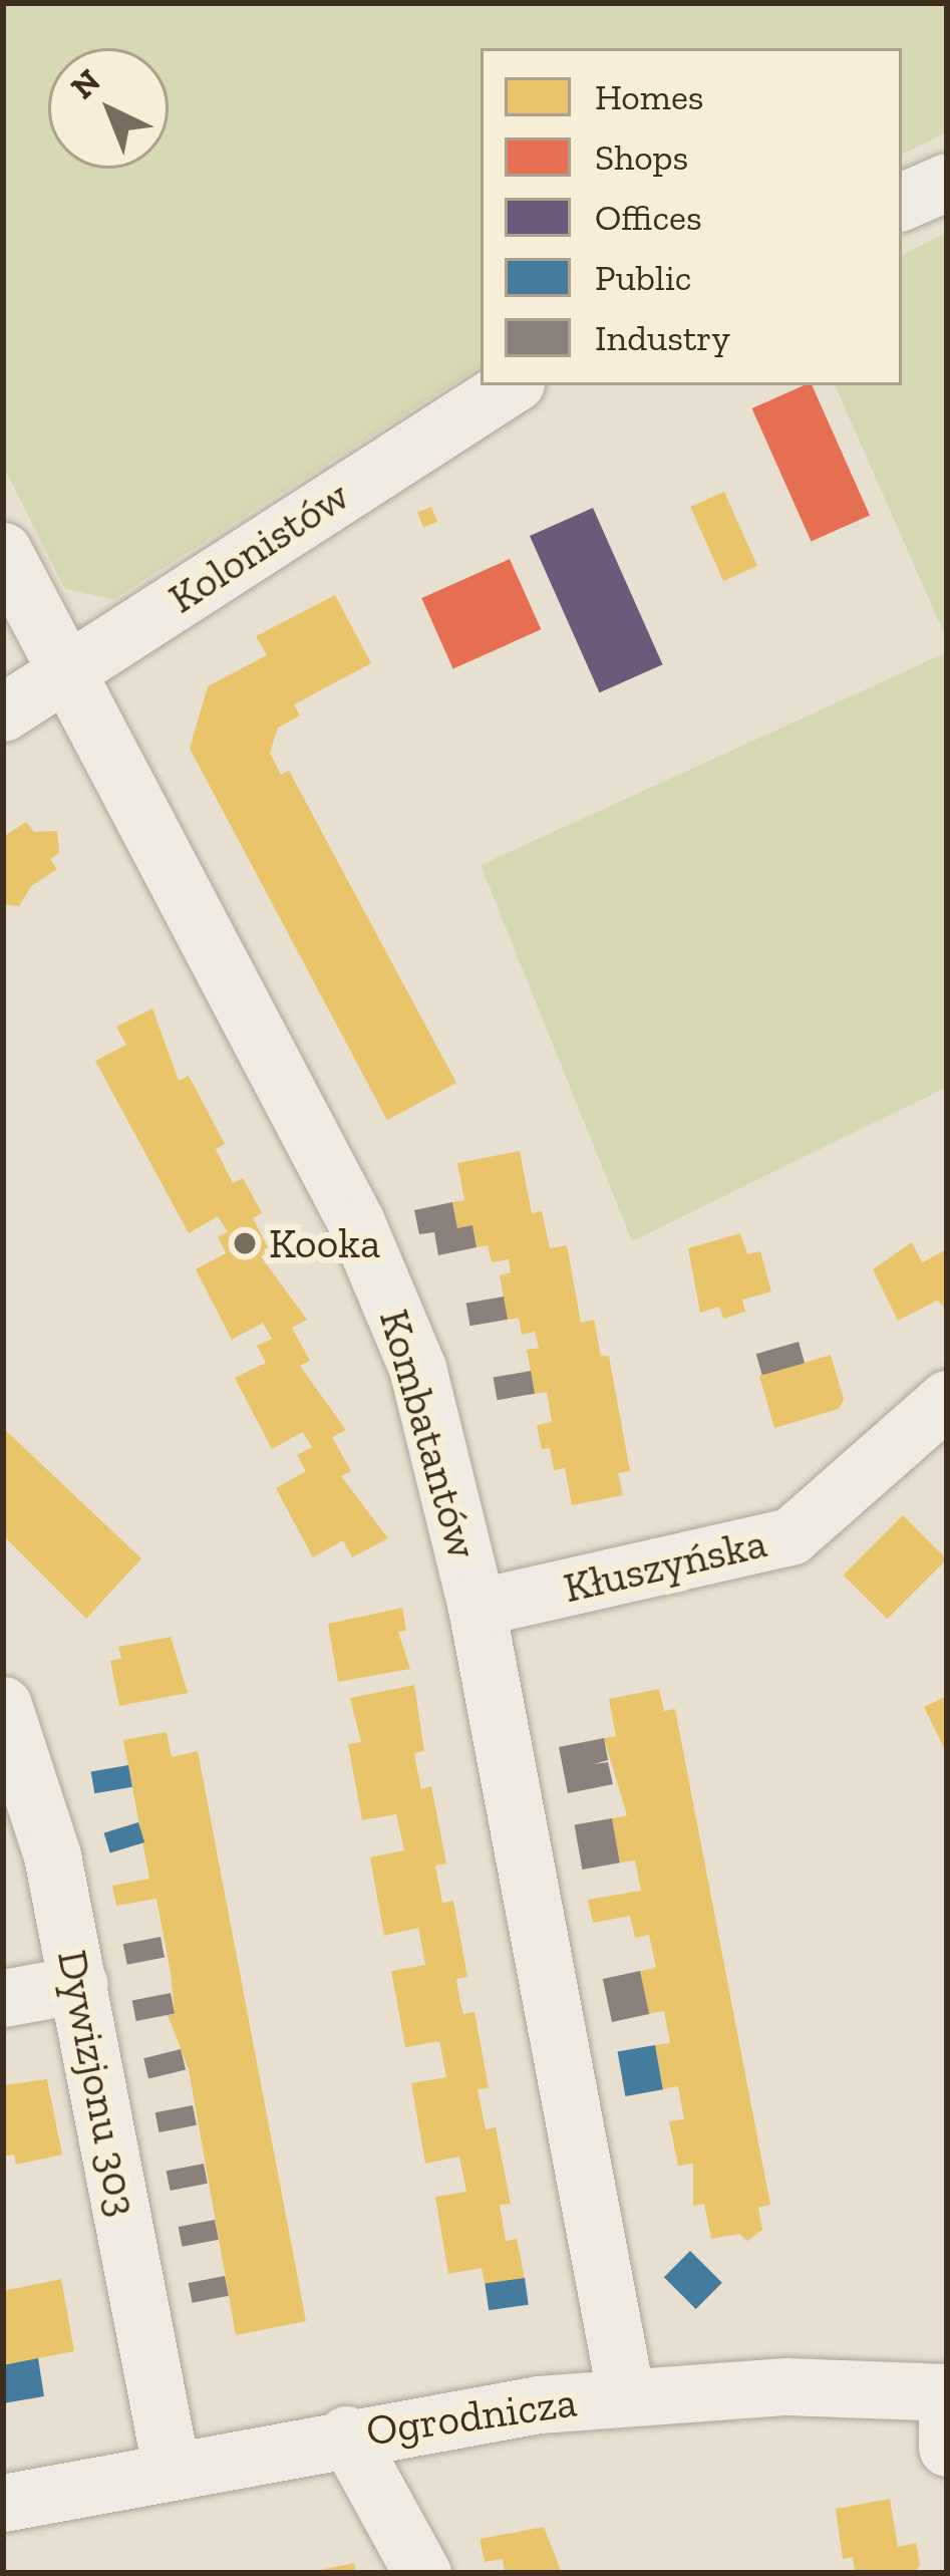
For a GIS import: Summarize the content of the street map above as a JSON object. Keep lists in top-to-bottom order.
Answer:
{
  "streets": {
    "street": [
      "Kolonistów",
      "Kombatantów",
      "Kłuszyńska",
      "Dywizjonu 303",
      "Ogrodnicza"
    ]
  },
  "crossings": [
    ["Kolonistów", "Kombatantów"],
    ["Kombatantów", "Kłuszyńska"],
    ["Kombatantów", "Ogrodnicza"],
    ["Dywizjonu 303", "Ogrodnicza"]
  ],
  "places": ["Kooka"],
  "legend": [
    "Homes",
    "Shops",
    "Offices",
    "Public",
    "Industry"
  ],
  "north": "top left"
}
